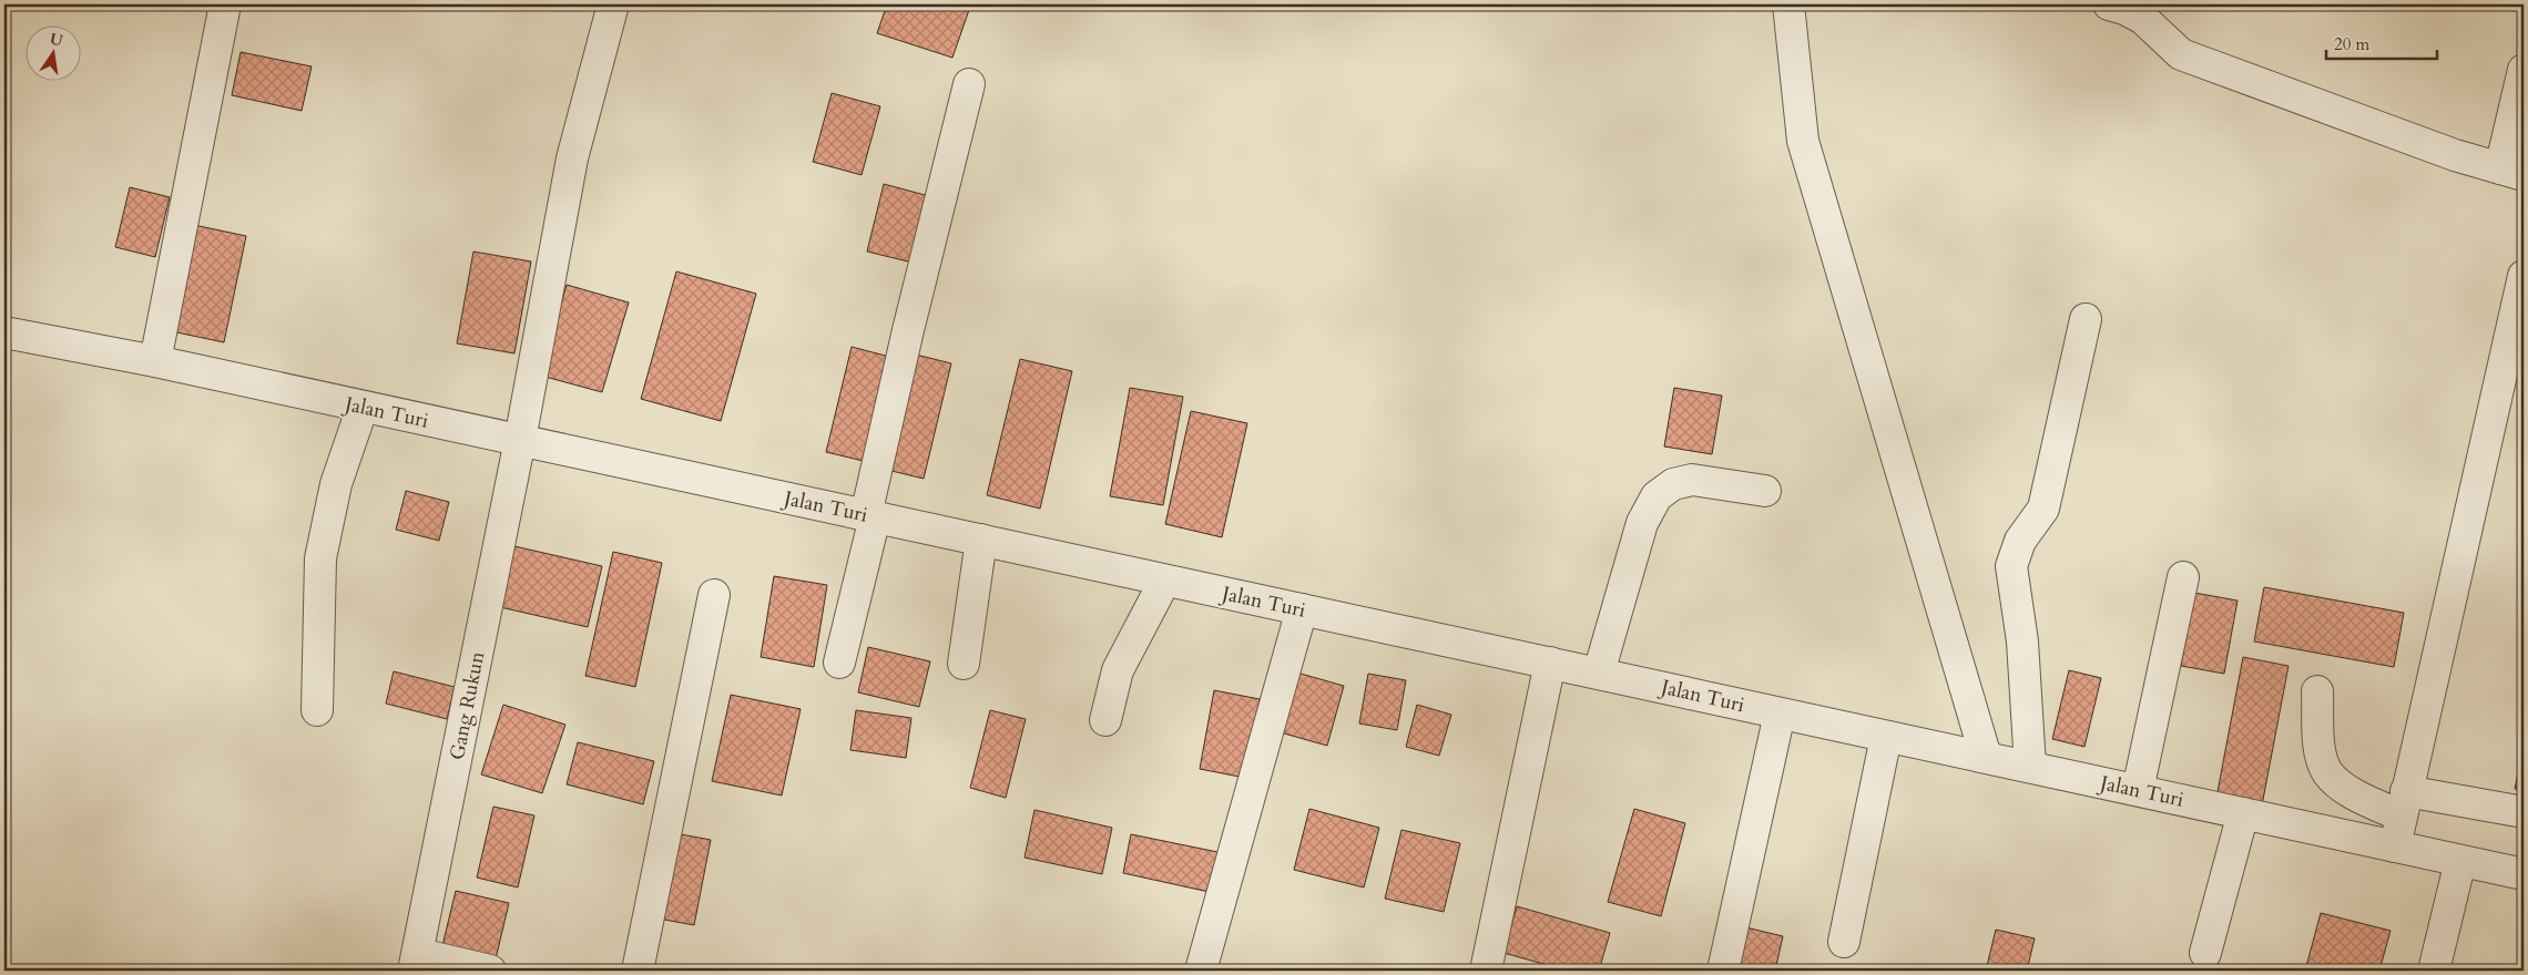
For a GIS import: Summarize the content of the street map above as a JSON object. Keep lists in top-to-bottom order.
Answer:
{
  "streets": {
    "street": ["Jalan Turi", "Gang Rukun"]
  },
  "crossings": [
    ["Jalan Turi", "Gang Rukun"]
  ],
  "scale_bar": "20 m",
  "north": "top"
}
